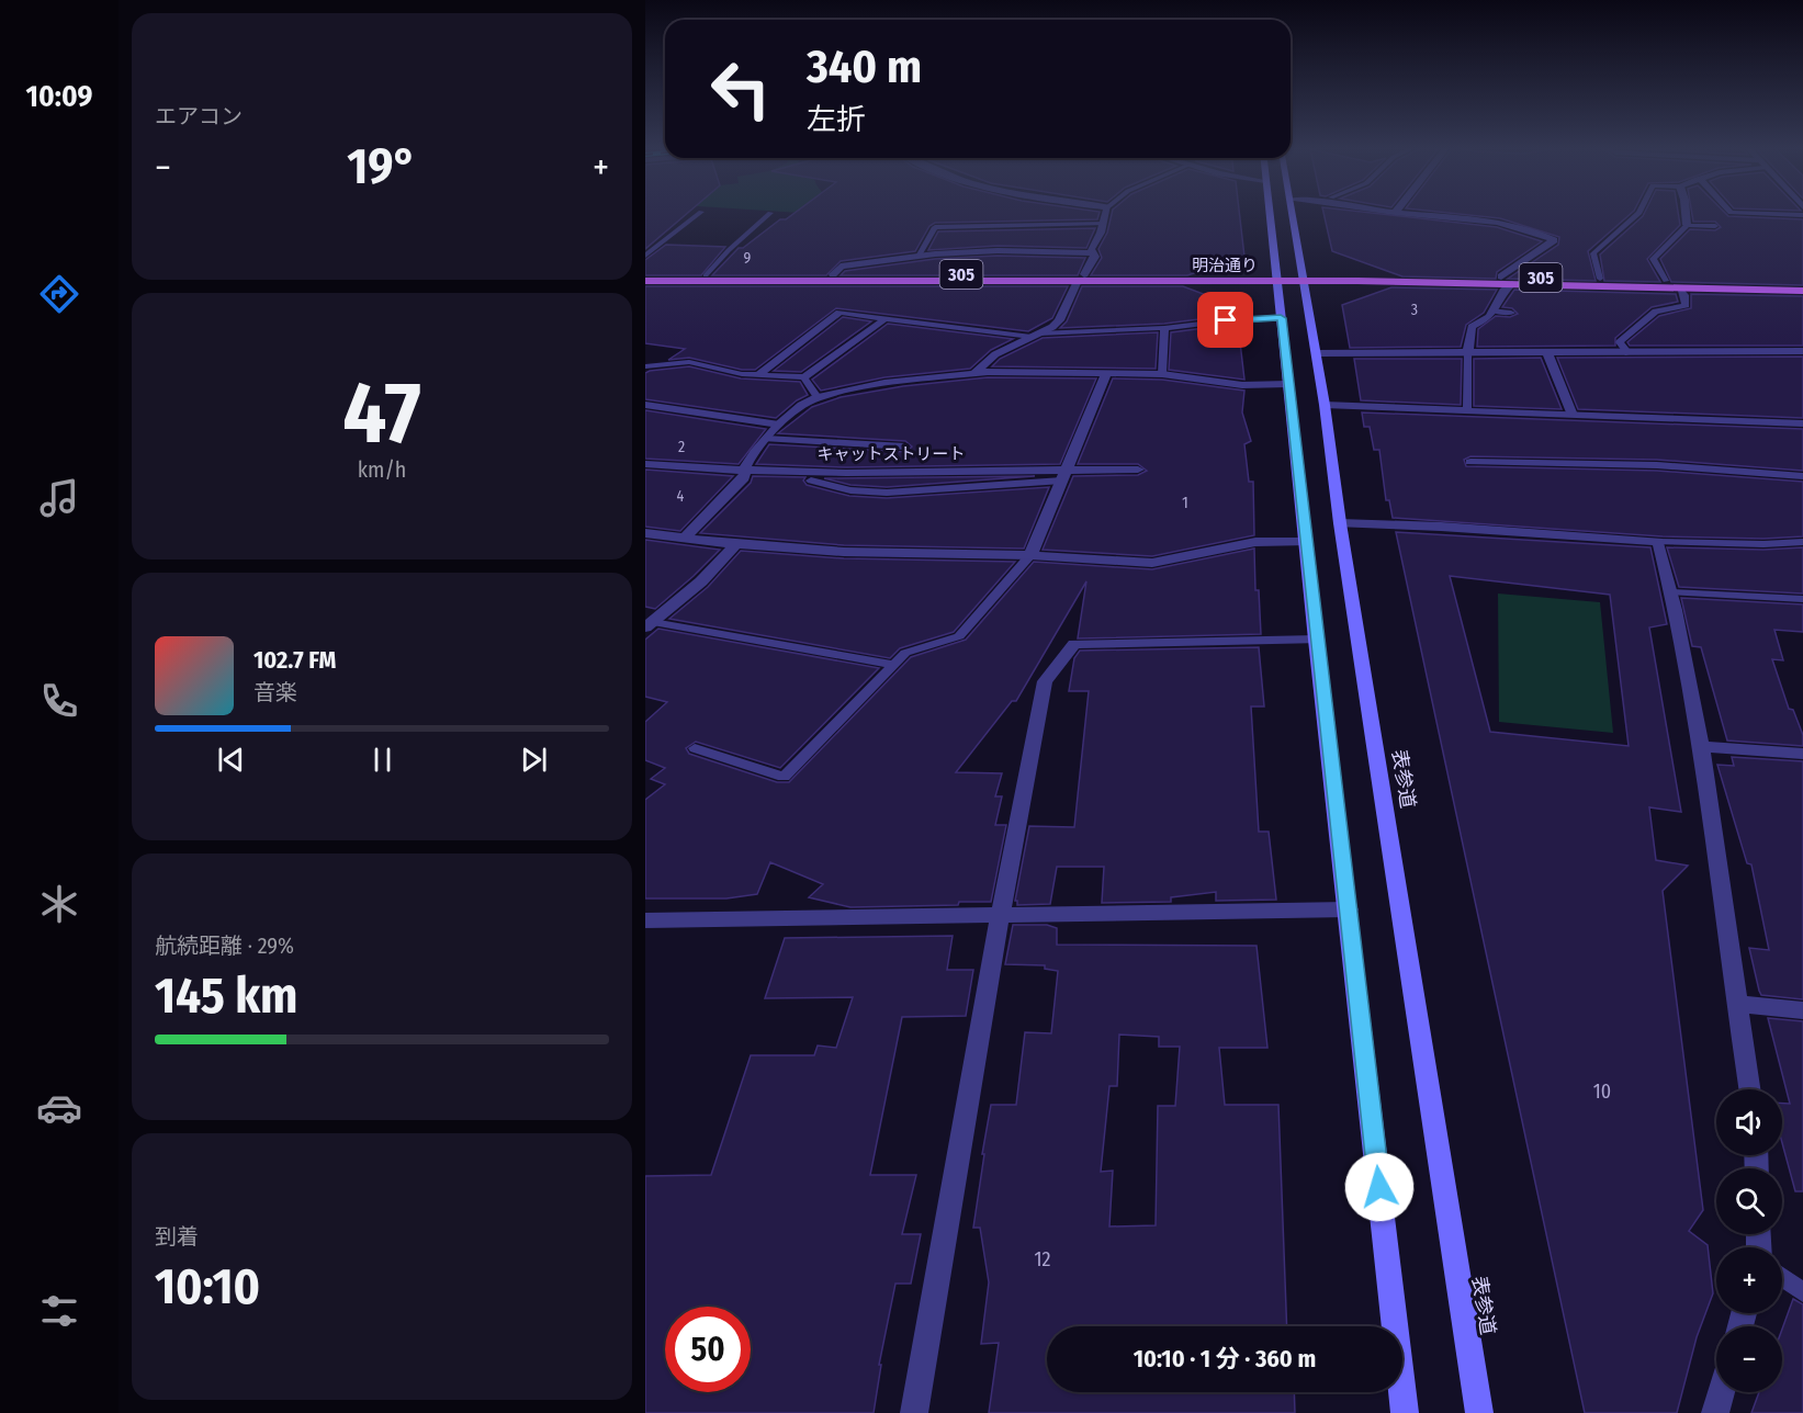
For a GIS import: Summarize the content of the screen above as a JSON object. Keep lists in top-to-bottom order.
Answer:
{
  "streets": {
    "main road": ["明治通り", "305", "表参道"],
    "street": ["キャットストリート"]
  },
  "crossings": [
    ["明治通り", "表参道"]
  ],
  "house_numbers": [
    "9",
    "3",
    "2",
    "4",
    "1",
    "10",
    "12"
  ],
  "page": {
    "tabs": "10:09",
    "tile": [
      "エアコン",
      ["47", "km/h"],
      ["航続距離 · 29%", "145 km"],
      ["到着", "10:10"]
    ],
    "turn": ["340 m", "左折"],
    "heat": ["−", "19°", "+"],
    "song": ["102.7 FM", "音楽"],
    "map_buttons": ["+", "−"],
    "limit": "50",
    "trip": "10:10 · 1 分 · 360 m"
  }
}
